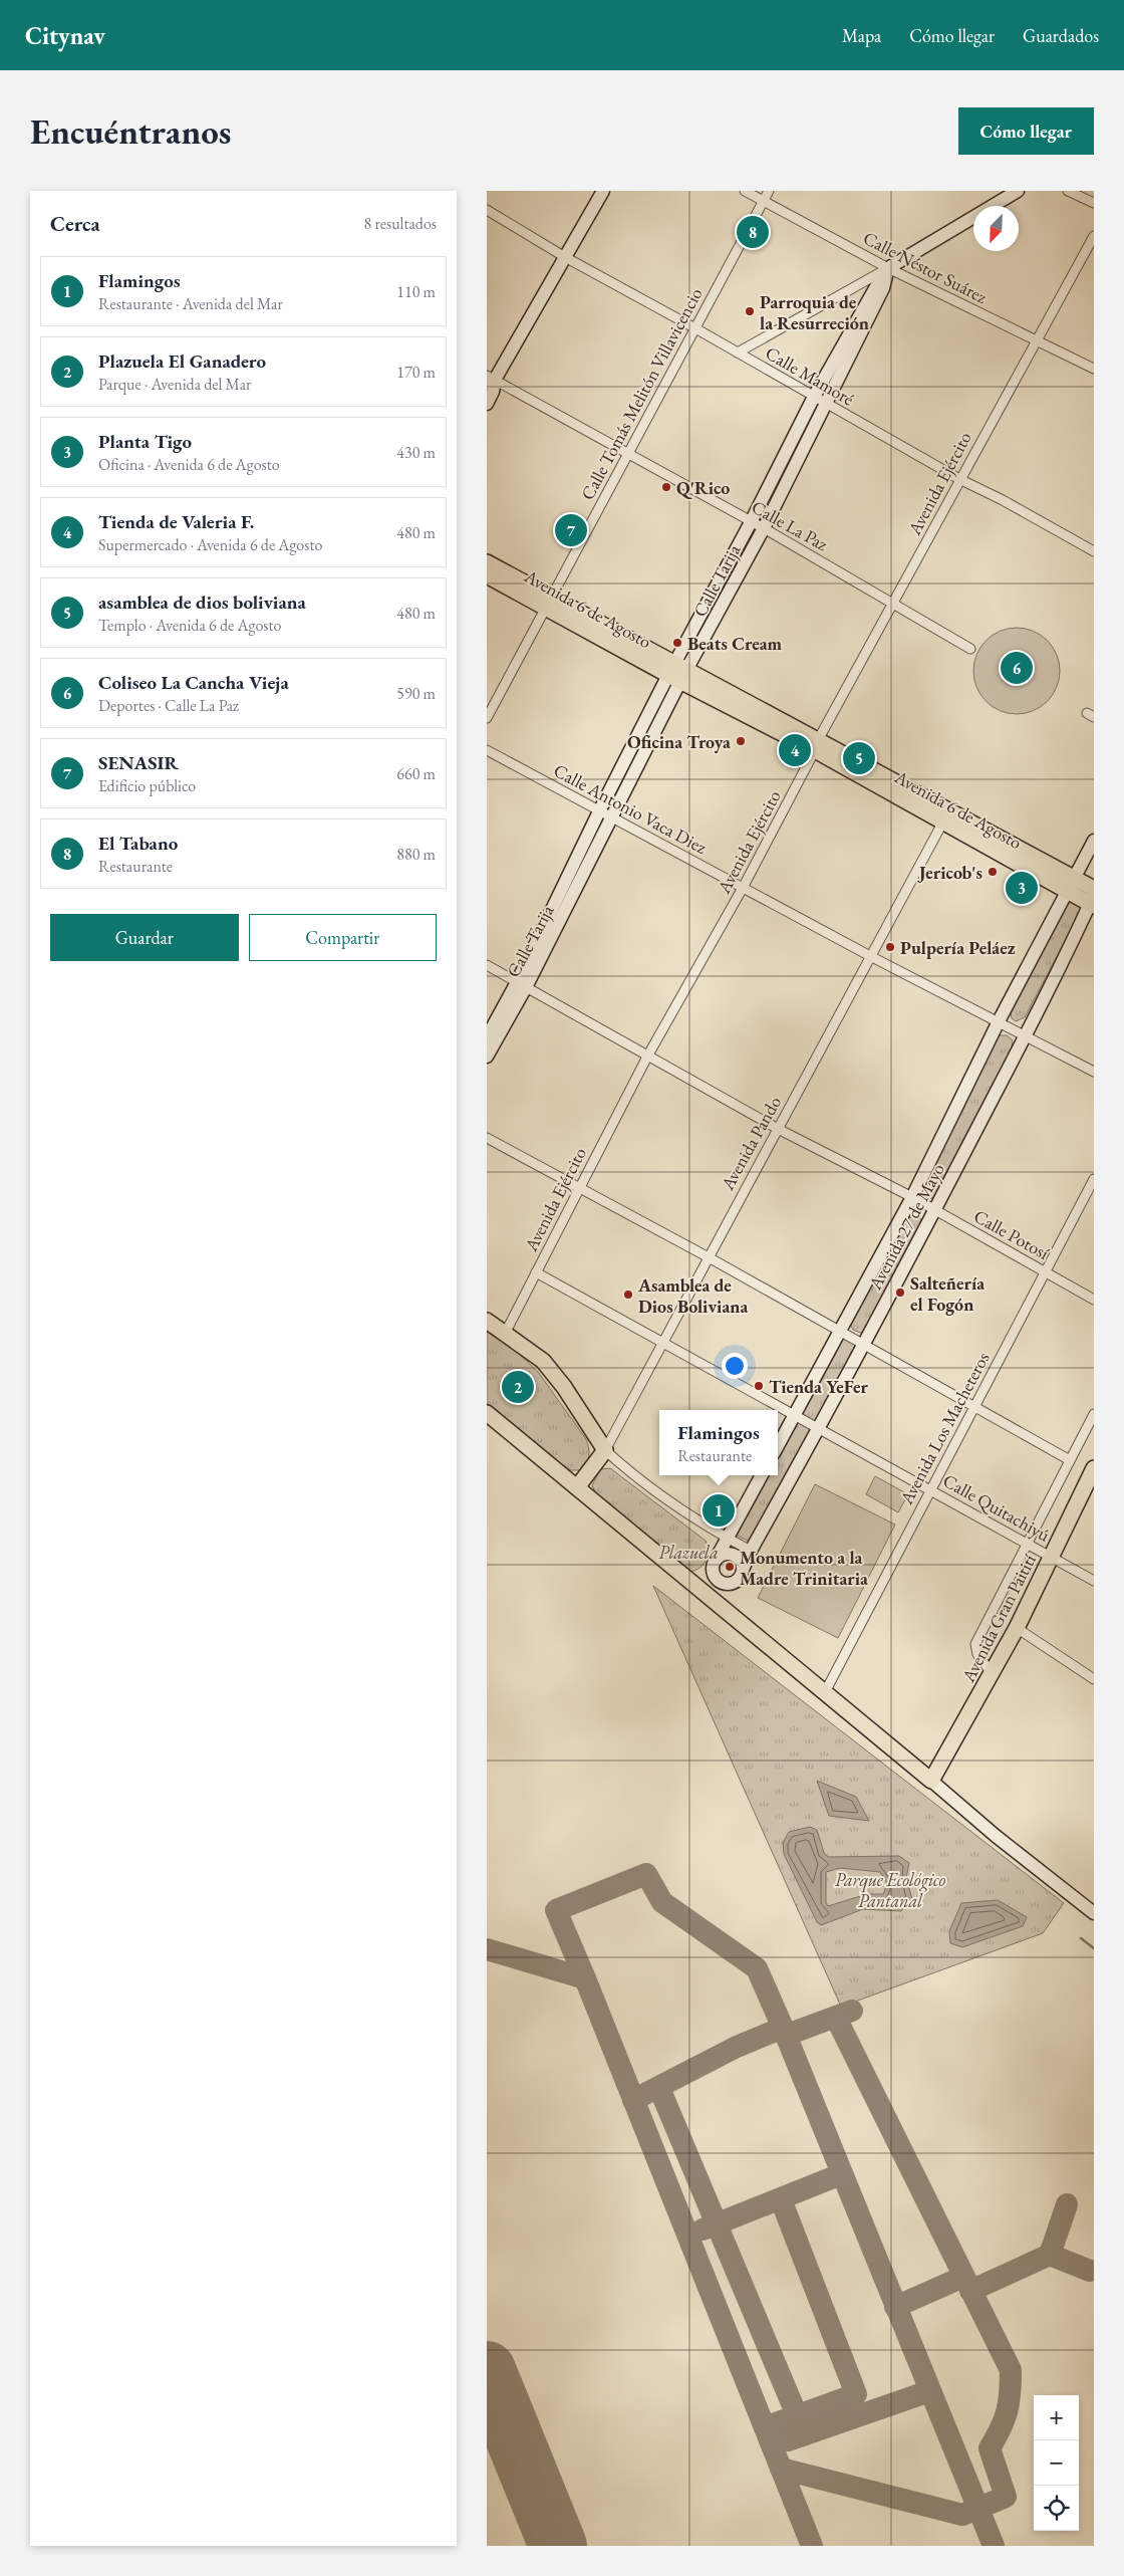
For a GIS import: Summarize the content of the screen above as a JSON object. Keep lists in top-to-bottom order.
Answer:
{
  "streets": {
    "main road": ["Avenida 6 de Agosto", "Avenida Pando", "Avenida Gran Paitití"],
    "street": [
      "Calle Néstor Suárez",
      "Calle Mamoré",
      "Calle Tomás Melitón Villavicencio",
      "Avenida Ejército",
      "Calle La Paz",
      "Calle Tarija",
      "Calle Antonio Vaca Diez",
      "Avenida 27 de Mayo",
      "Calle Potosí",
      "Avenida Los Macheteros",
      "Calle Quitachiyú"
    ]
  },
  "crossings": [
    ["Calle Néstor Suárez", "Calle Tomás Melitón Villavicencio"],
    ["Calle Néstor Suárez", "Avenida Ejército"],
    ["Calle Néstor Suárez", "Calle Tarija"],
    ["Calle Mamoré", "Calle Tomás Melitón Villavicencio"],
    ["Calle Mamoré", "Avenida Ejército"],
    ["Calle Mamoré", "Calle Tarija"],
    ["Calle Tomás Melitón Villavicencio", "Calle La Paz"],
    ["Calle Tomás Melitón Villavicencio", "Avenida 6 de Agosto"],
    ["Avenida Ejército", "Calle La Paz"],
    ["Avenida Ejército", "Avenida 6 de Agosto"],
    ["Avenida Ejército", "Calle Antonio Vaca Diez"],
    ["Avenida Ejército", "Calle Potosí"],
    ["Avenida Ejército", "Calle Quitachiyú"],
    ["Calle La Paz", "Calle Tarija"],
    ["Calle Tarija", "Avenida 6 de Agosto"],
    ["Calle Tarija", "Calle Antonio Vaca Diez"],
    ["Calle Tarija", "Calle Potosí"],
    ["Avenida 6 de Agosto", "Avenida Pando"],
    ["Avenida 6 de Agosto", "Avenida 27 de Mayo"],
    ["Calle Antonio Vaca Diez", "Avenida Pando"],
    ["Calle Antonio Vaca Diez", "Avenida 27 de Mayo"],
    ["Avenida Pando", "Calle Potosí"],
    ["Avenida Pando", "Calle Quitachiyú"],
    ["Avenida 27 de Mayo", "Calle Potosí"],
    ["Avenida 27 de Mayo", "Calle Quitachiyú"],
    ["Calle Potosí", "Avenida Los Macheteros"],
    ["Avenida Los Macheteros", "Calle Quitachiyú"],
    ["Calle Quitachiyú", "Avenida Gran Paitití"]
  ],
  "parks": ["Plazuela", "Parque Ecológico Pantanal"],
  "places": [
    "Parroquia de la Resurreción",
    "Q'Rico",
    "Beats Cream",
    "Oficina Troya",
    "Jericob's",
    "Pulpería Peláez",
    "Salteñería el Fogón",
    "Asamblea de Dios Boliviana",
    "Tienda YeFer",
    "Monumento a la Madre Trinitaria"
  ],
  "north": "bottom left",
  "page": {
    "header": "Citynav",
    "nav": ["Mapa", "Cómo llegar", "Guardados"],
    "buttons": [
      "Cómo llegar",
      ["Guardar", "Compartir"]
    ],
    "title": "Encuéntranos",
    "heading": ["Cerca", "8 resultados"],
    "pins": [
      "8",
      "7",
      "6",
      "4",
      "5",
      "3",
      "2",
      "1"
    ],
    "list": [
      {
        "mark": "1",
        "name": "Flamingos",
        "note": "Restaurante · Avenida del Mar",
        "value": "110 m"
      },
      {
        "mark": "2",
        "name": "Plazuela El Ganadero",
        "note": "Parque · Avenida del Mar",
        "value": "170 m"
      },
      {
        "mark": "3",
        "name": "Planta Tigo",
        "note": "Oficina · Avenida 6 de Agosto",
        "value": "430 m"
      },
      {
        "mark": "4",
        "name": "Tienda de Valeria F.",
        "note": "Supermercado · Avenida 6 de Agosto",
        "value": "480 m"
      },
      {
        "mark": "5",
        "name": "asamblea de dios boliviana",
        "note": "Templo · Avenida 6 de Agosto",
        "value": "480 m"
      },
      {
        "mark": "6",
        "name": "Coliseo La Cancha Vieja",
        "note": "Deportes · Calle La Paz",
        "value": "590 m"
      },
      {
        "mark": "7",
        "name": "SENASIR",
        "note": "Edificio público",
        "value": "660 m"
      },
      {
        "mark": "8",
        "name": "El Tabano",
        "note": "Restaurante",
        "value": "880 m"
      }
    ],
    "popup": ["Flamingos", "Restaurante"],
    "map_buttons": ["+", "−"]
  }
}
